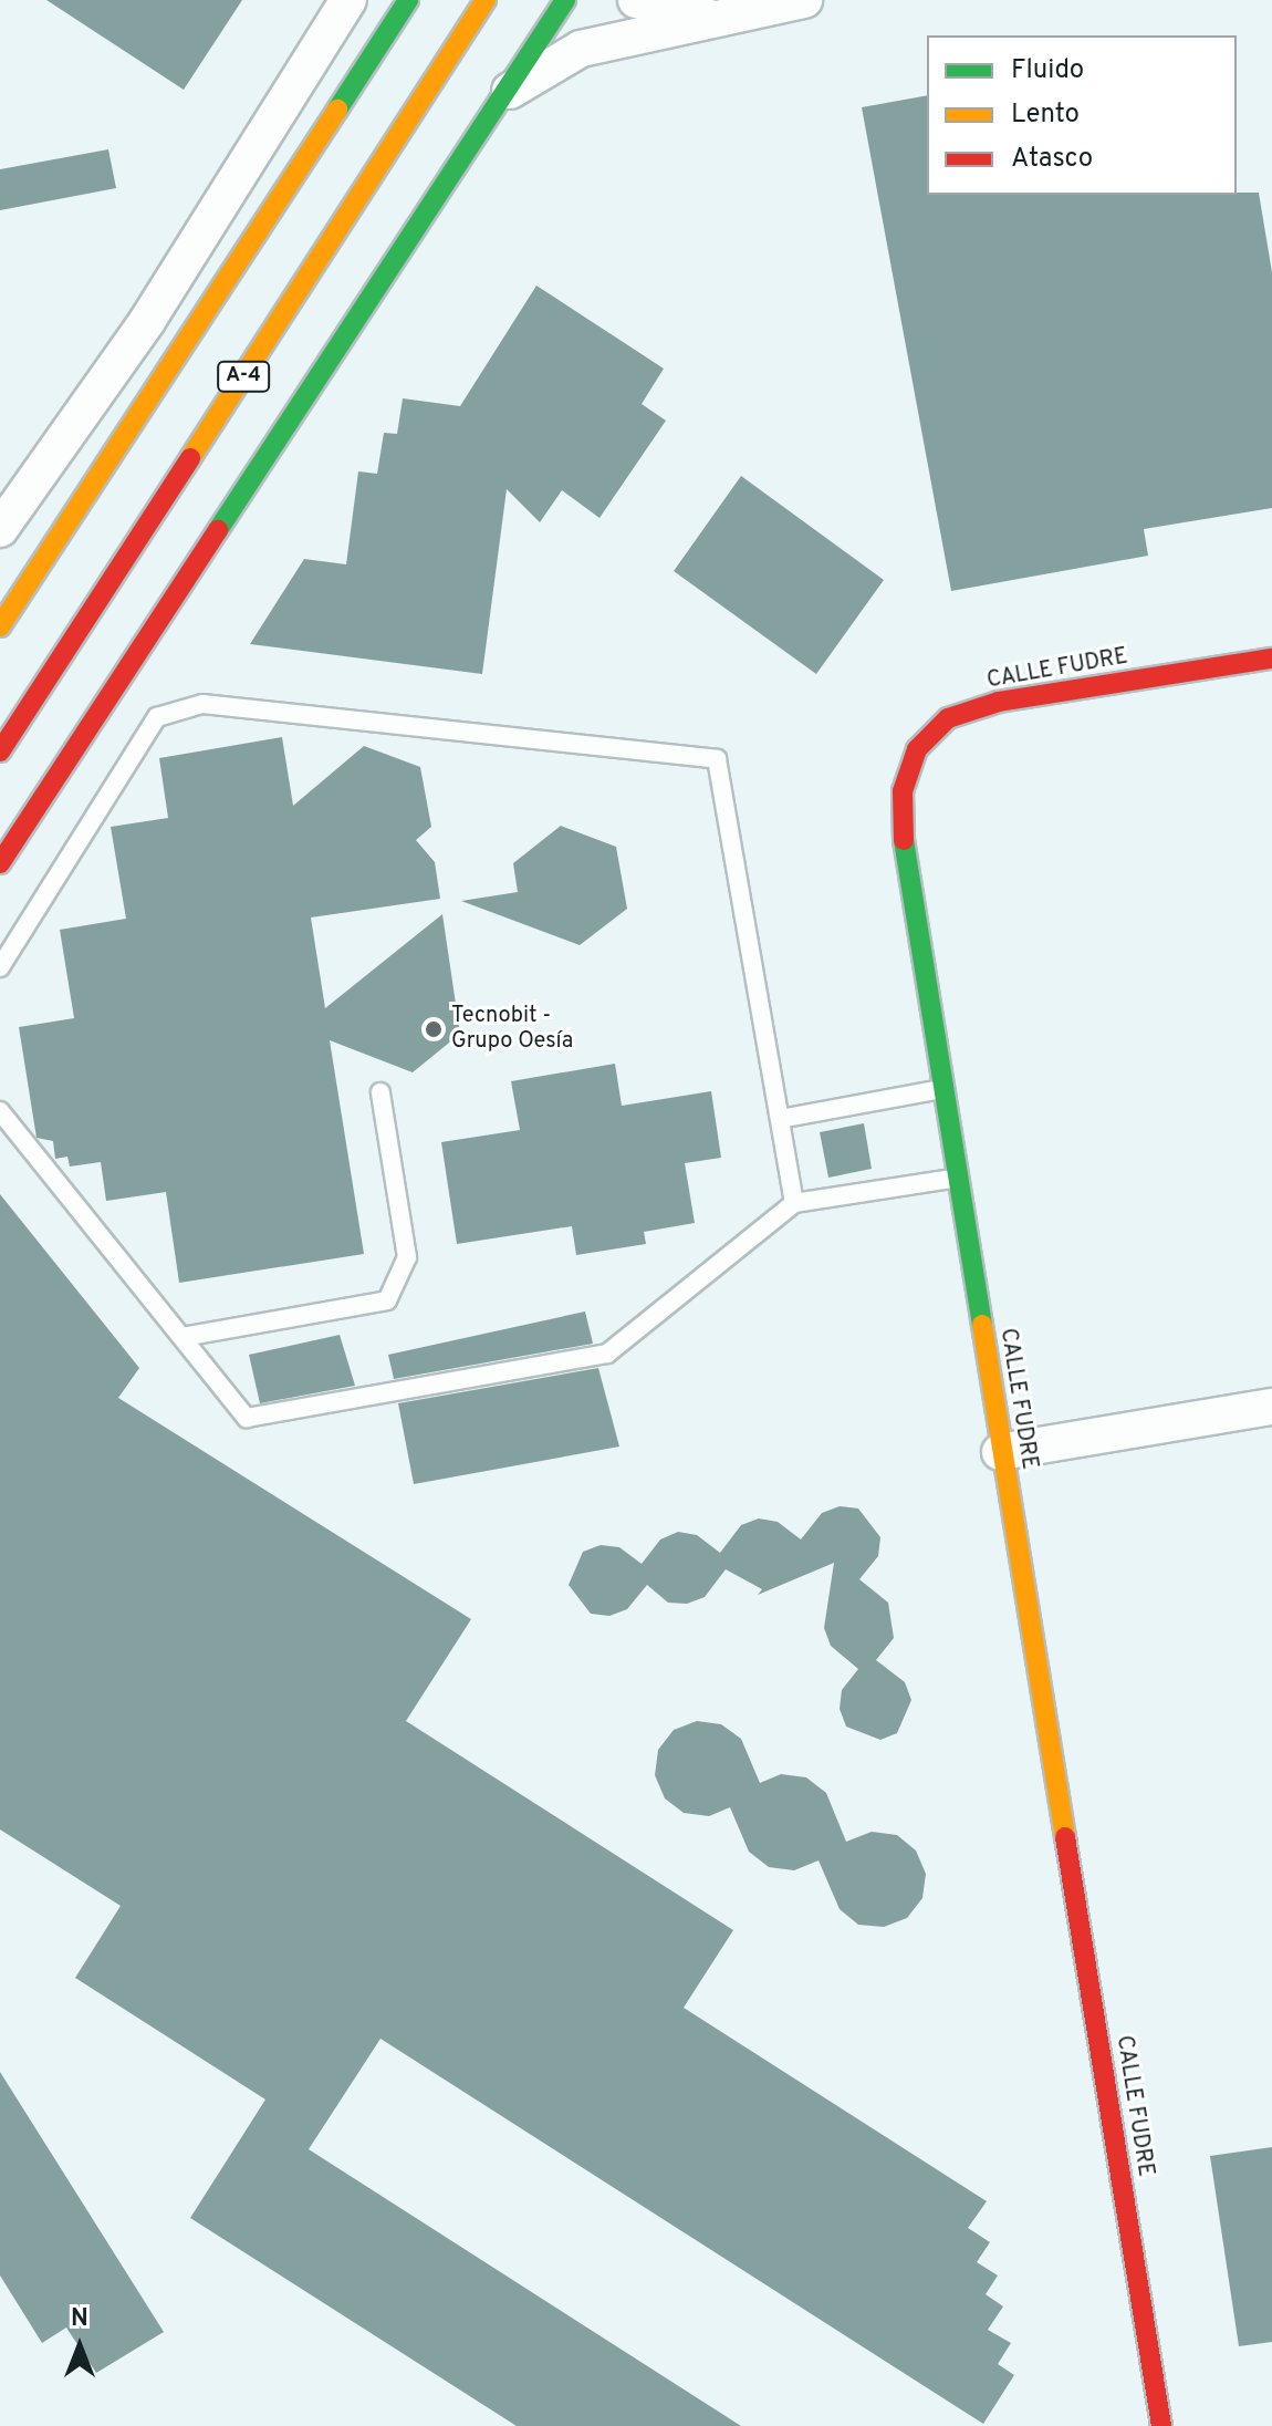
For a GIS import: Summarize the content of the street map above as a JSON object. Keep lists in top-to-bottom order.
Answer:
{
  "streets": {
    "main road": ["A-4", "CALLE FUDRE"]
  },
  "places": ["Tecnobit - Grupo Oesía"],
  "legend": ["Fluido", "Lento", "Atasco"],
  "north": "top"
}
